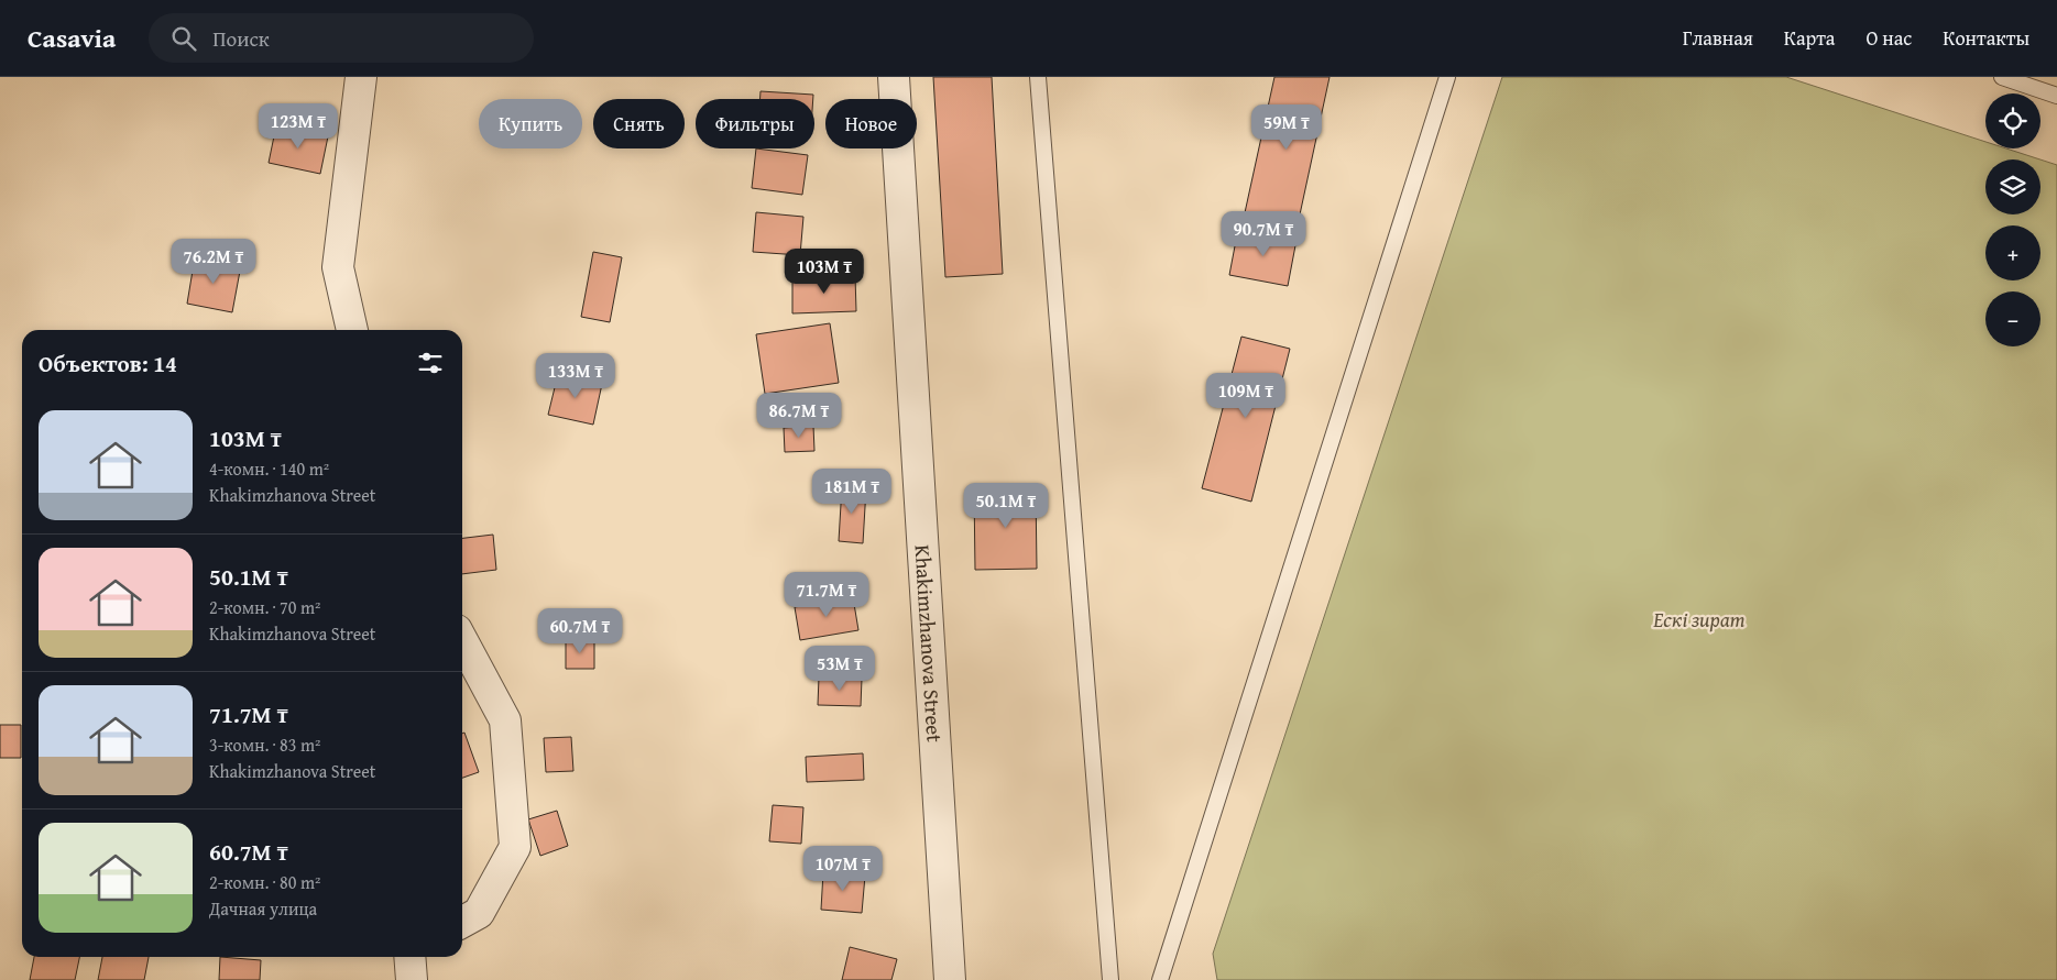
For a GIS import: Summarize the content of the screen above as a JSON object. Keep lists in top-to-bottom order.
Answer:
{
  "streets": {
    "street": ["Khakimzhanova Street"]
  },
  "parks": ["Ескі зират"],
  "page": {
    "header": "Casavia",
    "search": "Поиск",
    "nav": [
      "Главная",
      "Карта",
      "О нас",
      "Контакты"
    ],
    "map_buttons": ["+", "−"],
    "chip": [
      "Купить",
      "Снять",
      "Фильтры",
      "Новое"
    ],
    "price": [
      "123M ₸",
      "59M ₸",
      "90.7M ₸",
      "76.2M ₸",
      "103M ₸",
      "133M ₸",
      "109M ₸",
      "86.7M ₸",
      "181M ₸",
      "50.1M ₸",
      "71.7M ₸",
      "60.7M ₸",
      "53M ₸",
      "107M ₸"
    ],
    "heading": "Объектов: 14",
    "list": [
      {
        "name": "103M ₸",
        "note": "4-комн. · 140 m² · Khakimzhanova Street"
      },
      {
        "name": "50.1M ₸",
        "note": "2-комн. · 70 m² · Khakimzhanova Street"
      },
      {
        "name": "71.7M ₸",
        "note": "3-комн. · 83 m² · Khakimzhanova Street"
      },
      {
        "name": "60.7M ₸",
        "note": "2-комн. · 80 m² · Дачная улица"
      }
    ]
  }
}
